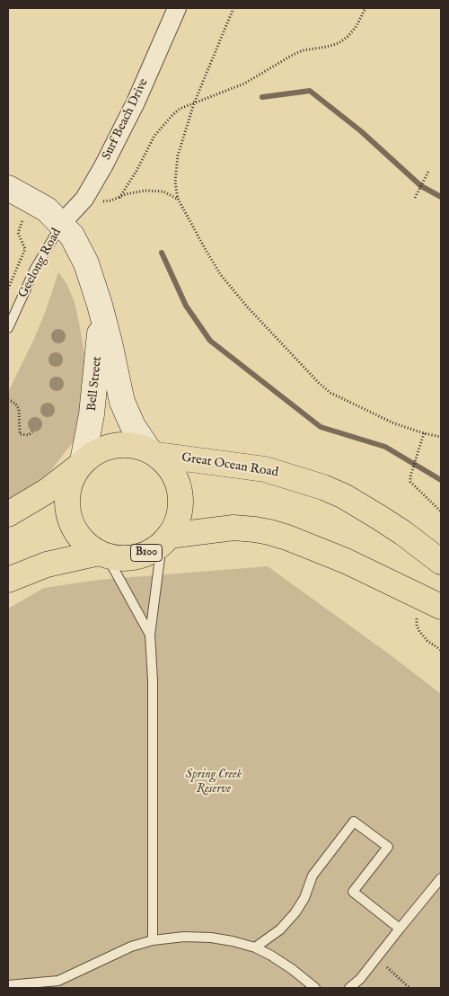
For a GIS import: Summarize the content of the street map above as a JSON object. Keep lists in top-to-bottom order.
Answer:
{
  "streets": {
    "main road": ["Great Ocean Road", "B100"],
    "street": ["Surf Beach Drive", "Bell Street"],
    "lane": ["Geelong Road"]
  },
  "crossings": [
    ["Surf Beach Drive", "Geelong Road"],
    ["Surf Beach Drive", "Bell Street"],
    ["Geelong Road", "Bell Street"],
    ["Bell Street", "Great Ocean Road"],
    ["Bell Street", "B100"],
    ["Great Ocean Road", "B100"]
  ],
  "parks": ["Spring Creek Reserve"]
}
